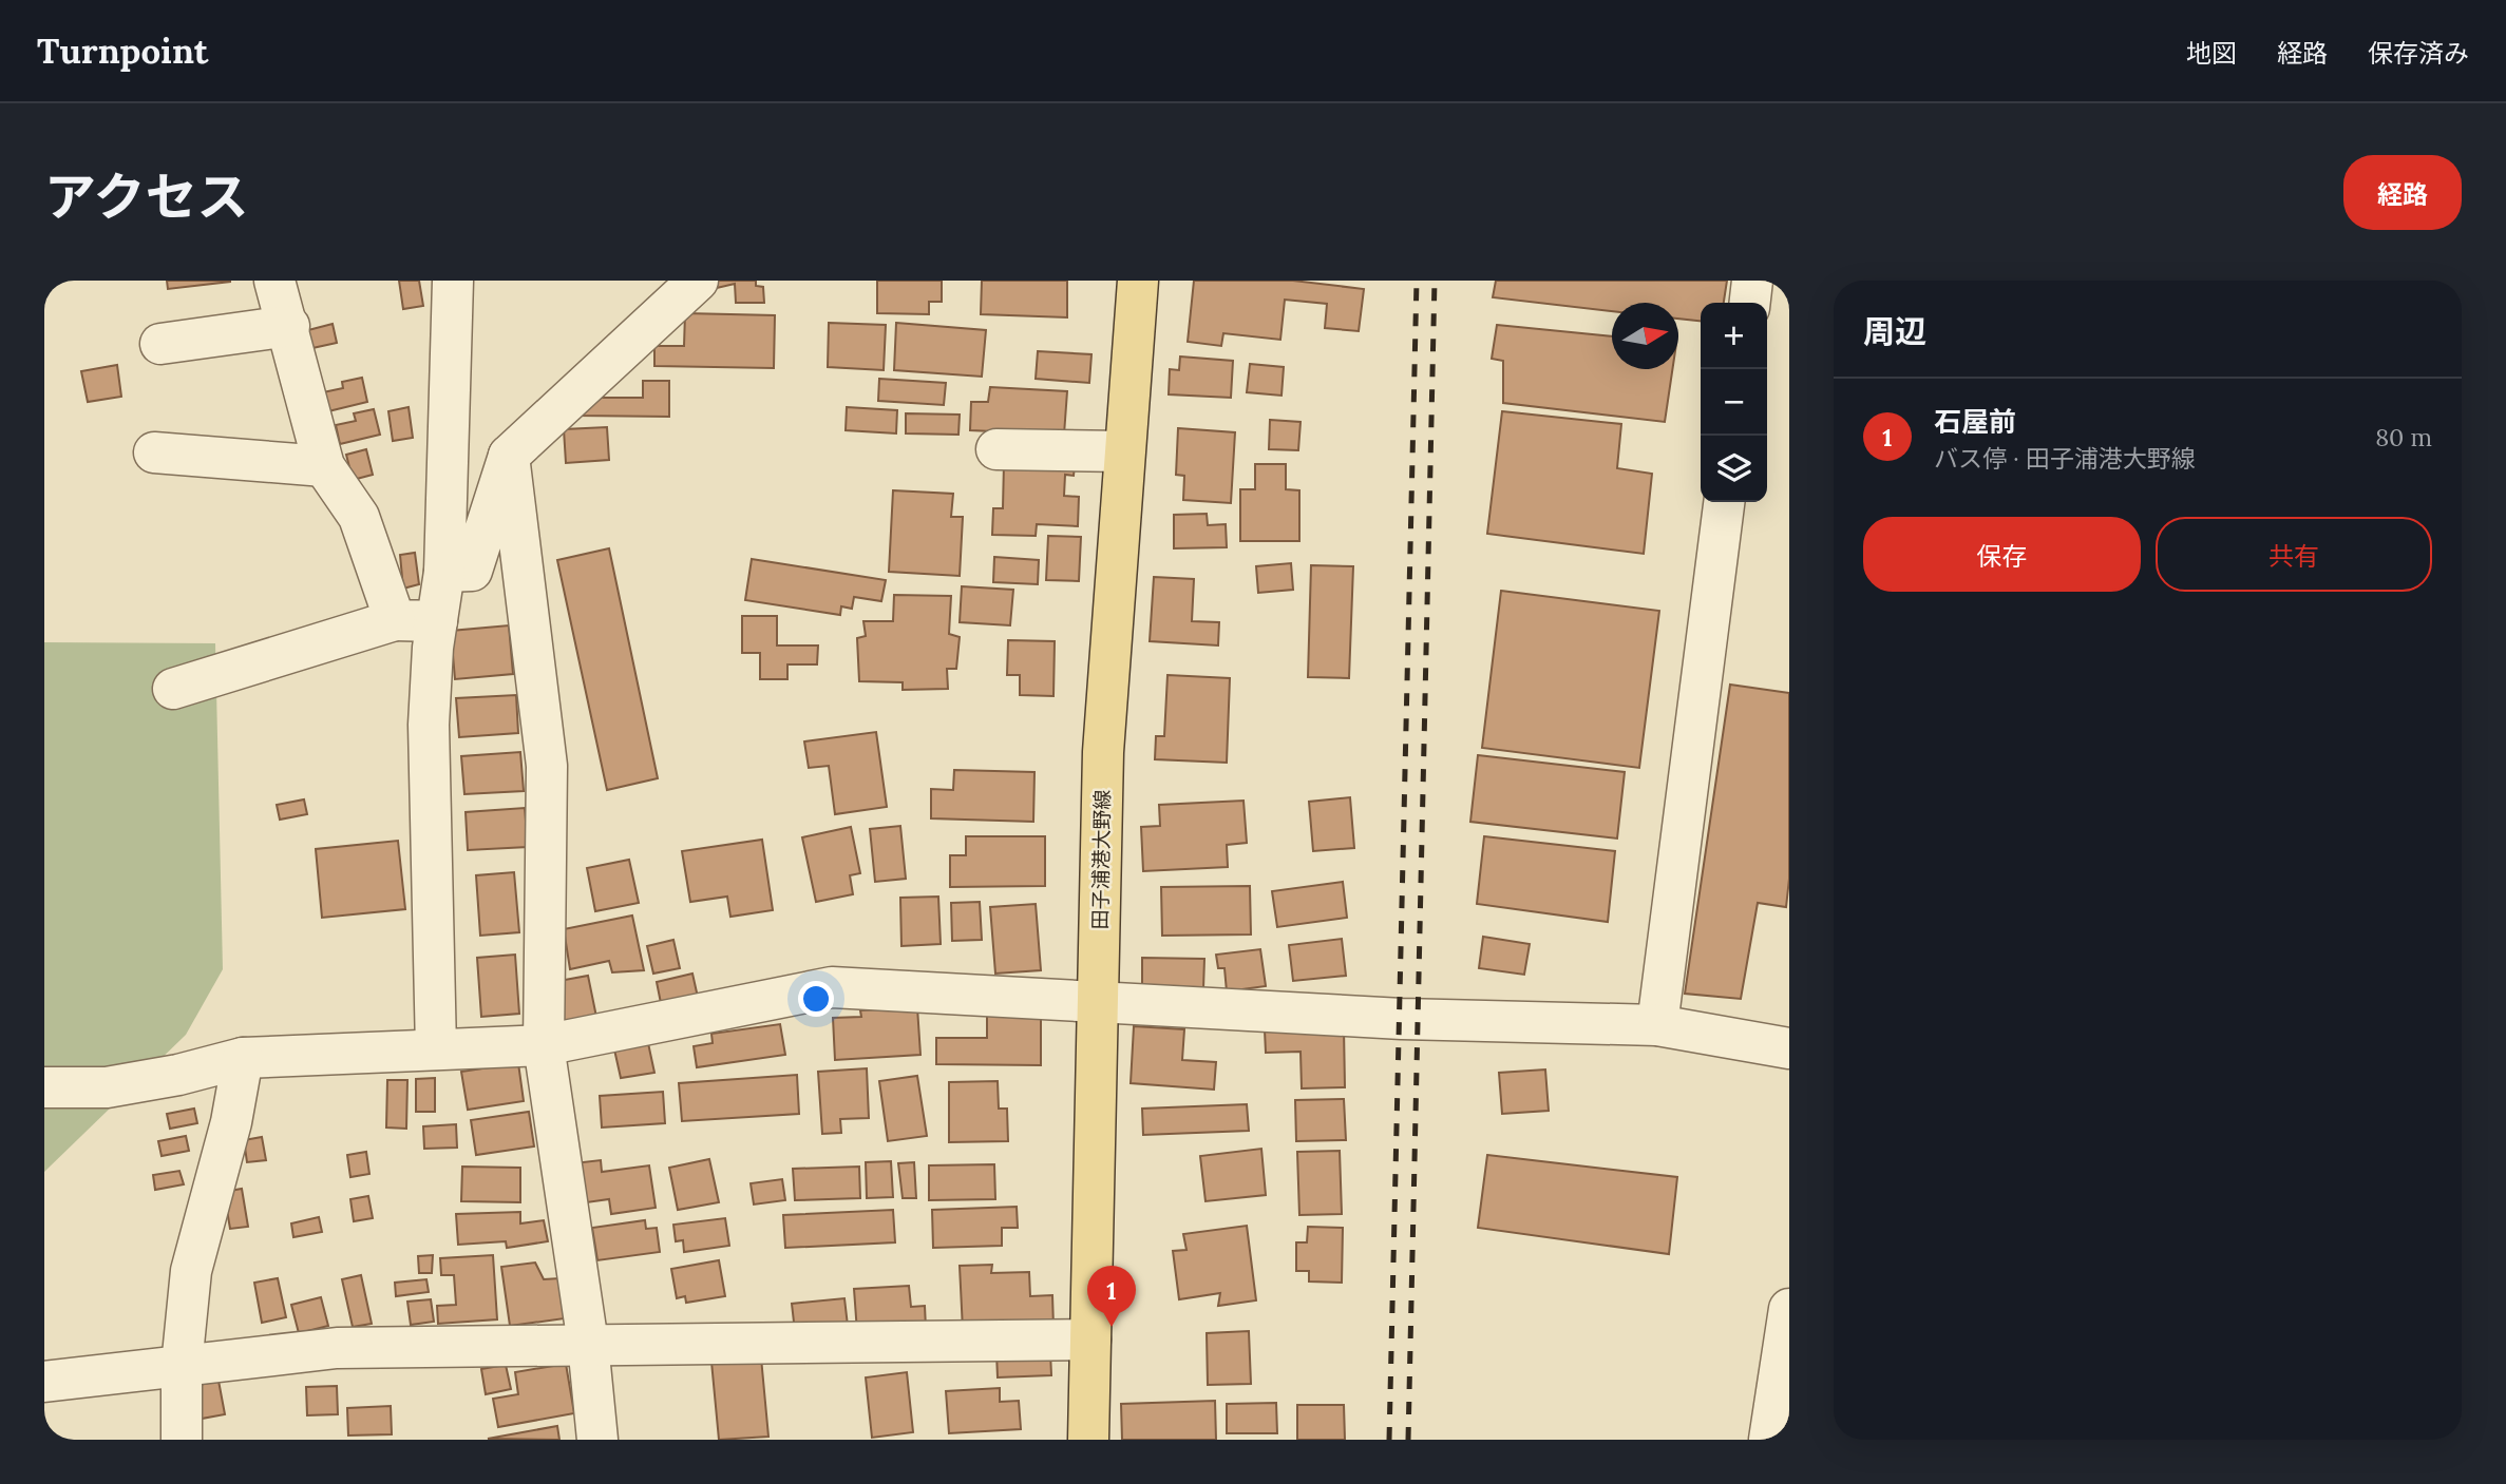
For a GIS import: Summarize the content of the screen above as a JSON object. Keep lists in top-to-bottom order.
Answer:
{
  "streets": {
    "main road": ["田子浦港大野線"]
  },
  "north": "right",
  "page": {
    "header": "Turnpoint",
    "nav": ["地図", "経路", "保存済み"],
    "title": "アクセス",
    "buttons": [
      "経路",
      ["保存", "共有"]
    ],
    "heading": "周辺",
    "map_buttons": ["+", "−"],
    "list": [
      {
        "mark": "1",
        "name": "石屋前",
        "note": "バス停 · 田子浦港大野線",
        "value": "80 m"
      }
    ],
    "pins": "1"
  }
}
